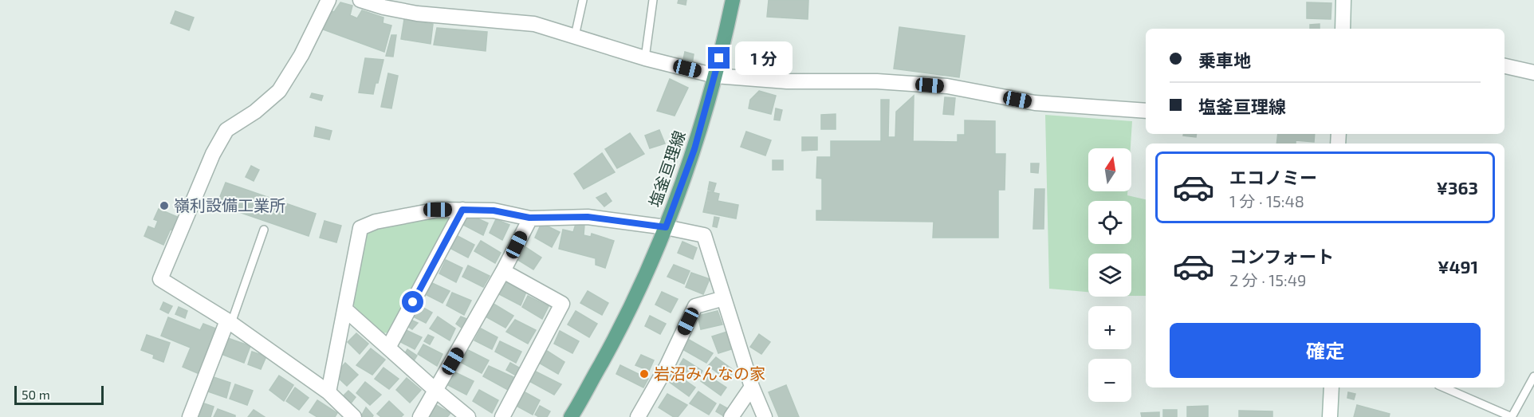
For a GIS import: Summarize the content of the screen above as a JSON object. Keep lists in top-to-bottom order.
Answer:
{
  "streets": {
    "main road": ["塩釜亘理線"]
  },
  "places": ["嶺利設備工業所", "岩沼みんなの家"],
  "scale_bar": "50 m",
  "north": "top",
  "page": {
    "banner": ["乗車地", "塩釜亘理線"],
    "bubble": "1 分",
    "map_buttons": ["+", "−"],
    "list": [
      {
        "name": "エコノミー",
        "note": "1 分 · 15:48",
        "value": "¥363"
      },
      {
        "name": "コンフォート",
        "note": "2 分 · 15:49",
        "value": "¥491"
      }
    ],
    "buttons": "確定",
    "scale": "50 m"
  }
}
